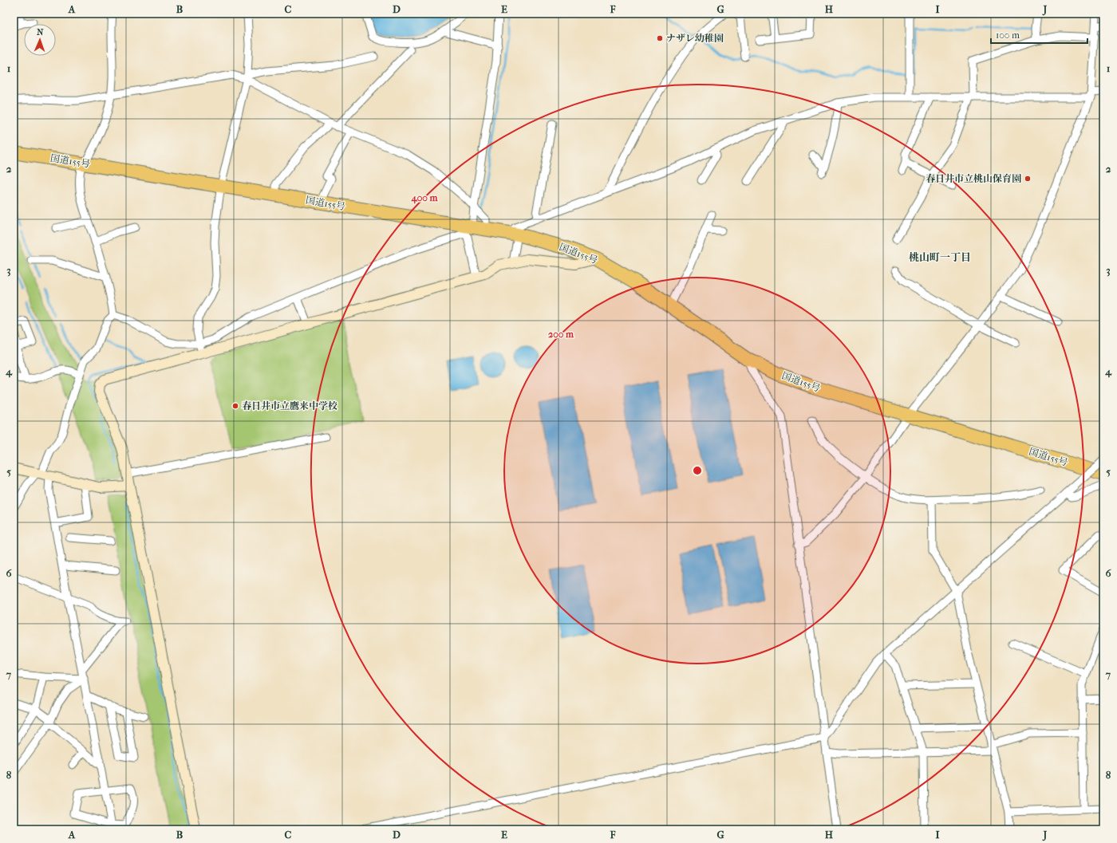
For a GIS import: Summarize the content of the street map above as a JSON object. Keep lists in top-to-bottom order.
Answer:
{
  "streets": {
    "highway": ["国道155号"]
  },
  "districts": ["桃山町一丁目"],
  "places": ["ナザレ幼稚園", "春日井市立桃山保育園", "春日井市立鷹来中学校"],
  "scale_bar": "100 m",
  "north": "top",
  "grid": {
    "columns": [
      "A",
      "B",
      "C",
      "D",
      "E",
      "F",
      "G",
      "H",
      "I",
      "J"
    ],
    "rows": [
      "1",
      "2",
      "3",
      "4",
      "5",
      "6",
      "7",
      "8"
    ]
  },
  "rings": ["400 m", "200 m"]
}
